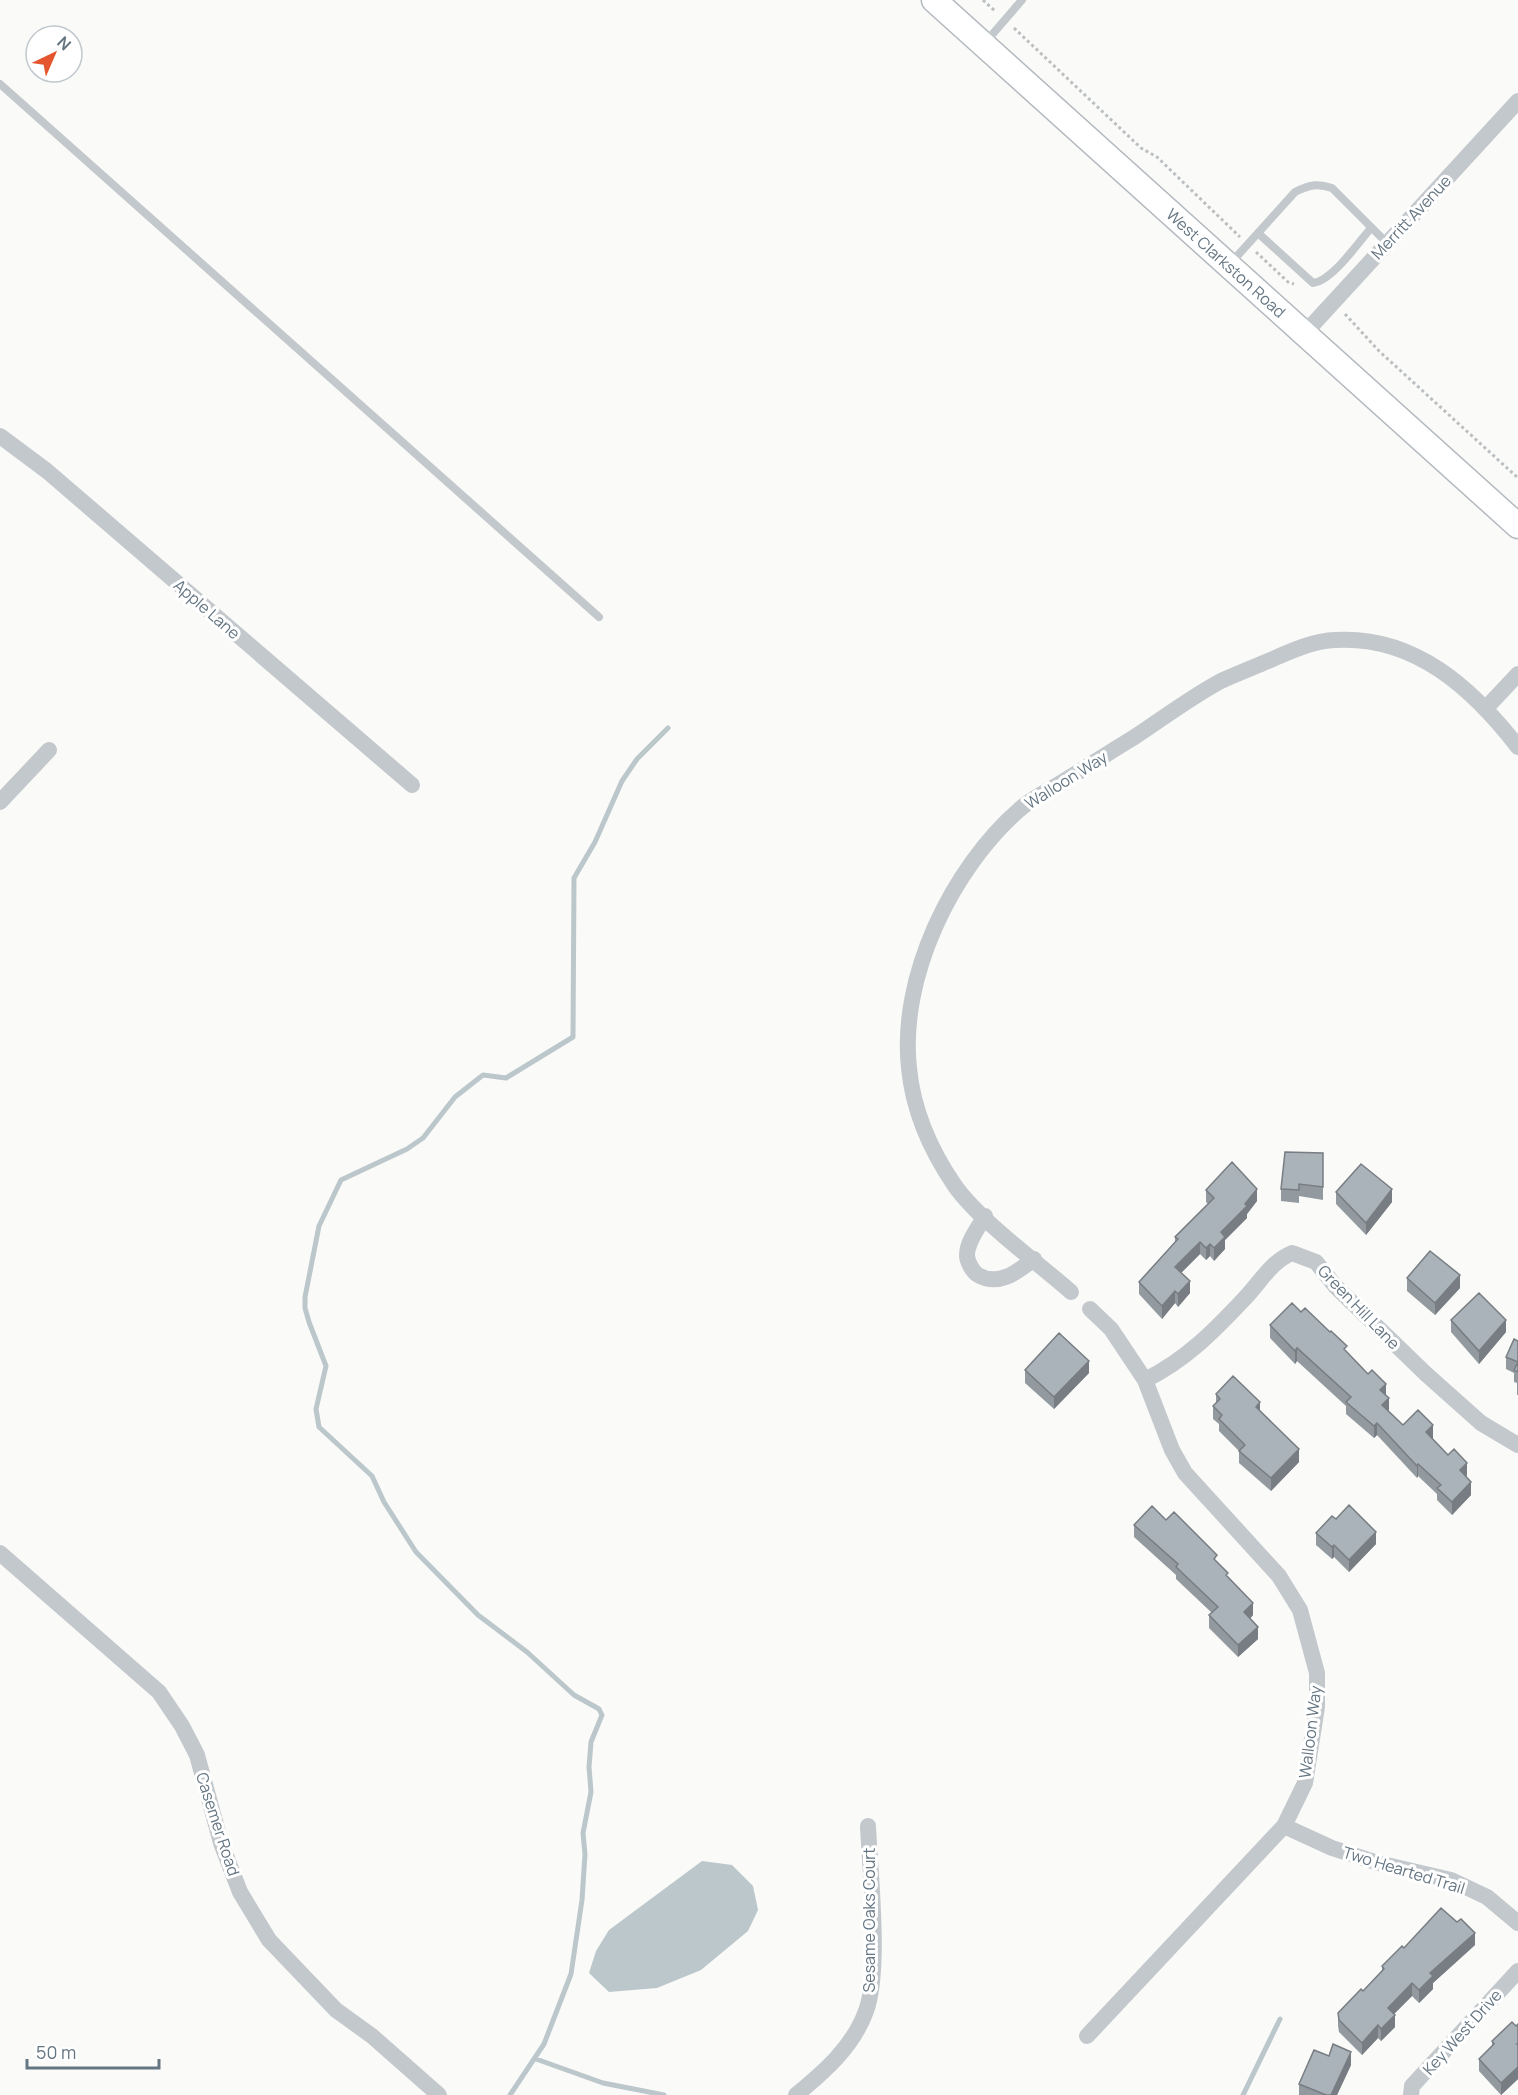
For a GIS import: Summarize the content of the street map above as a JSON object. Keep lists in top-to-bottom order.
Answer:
{
  "streets": {
    "main road": ["West Clarkston Road"],
    "street": [
      "Merritt Avenue",
      "Apple Lane",
      "Walloon Way",
      "Green Hill Lane",
      "Casemer Road",
      "Two Hearted Trail",
      "Sesame Oaks Court",
      "Key West Drive"
    ]
  },
  "crossings": [
    ["Merritt Avenue", "West Clarkston Road"],
    ["Walloon Way", "Green Hill Lane"],
    ["Walloon Way", "Two Hearted Trail"]
  ],
  "scale_bar": "50 m",
  "north": "top right"
}
